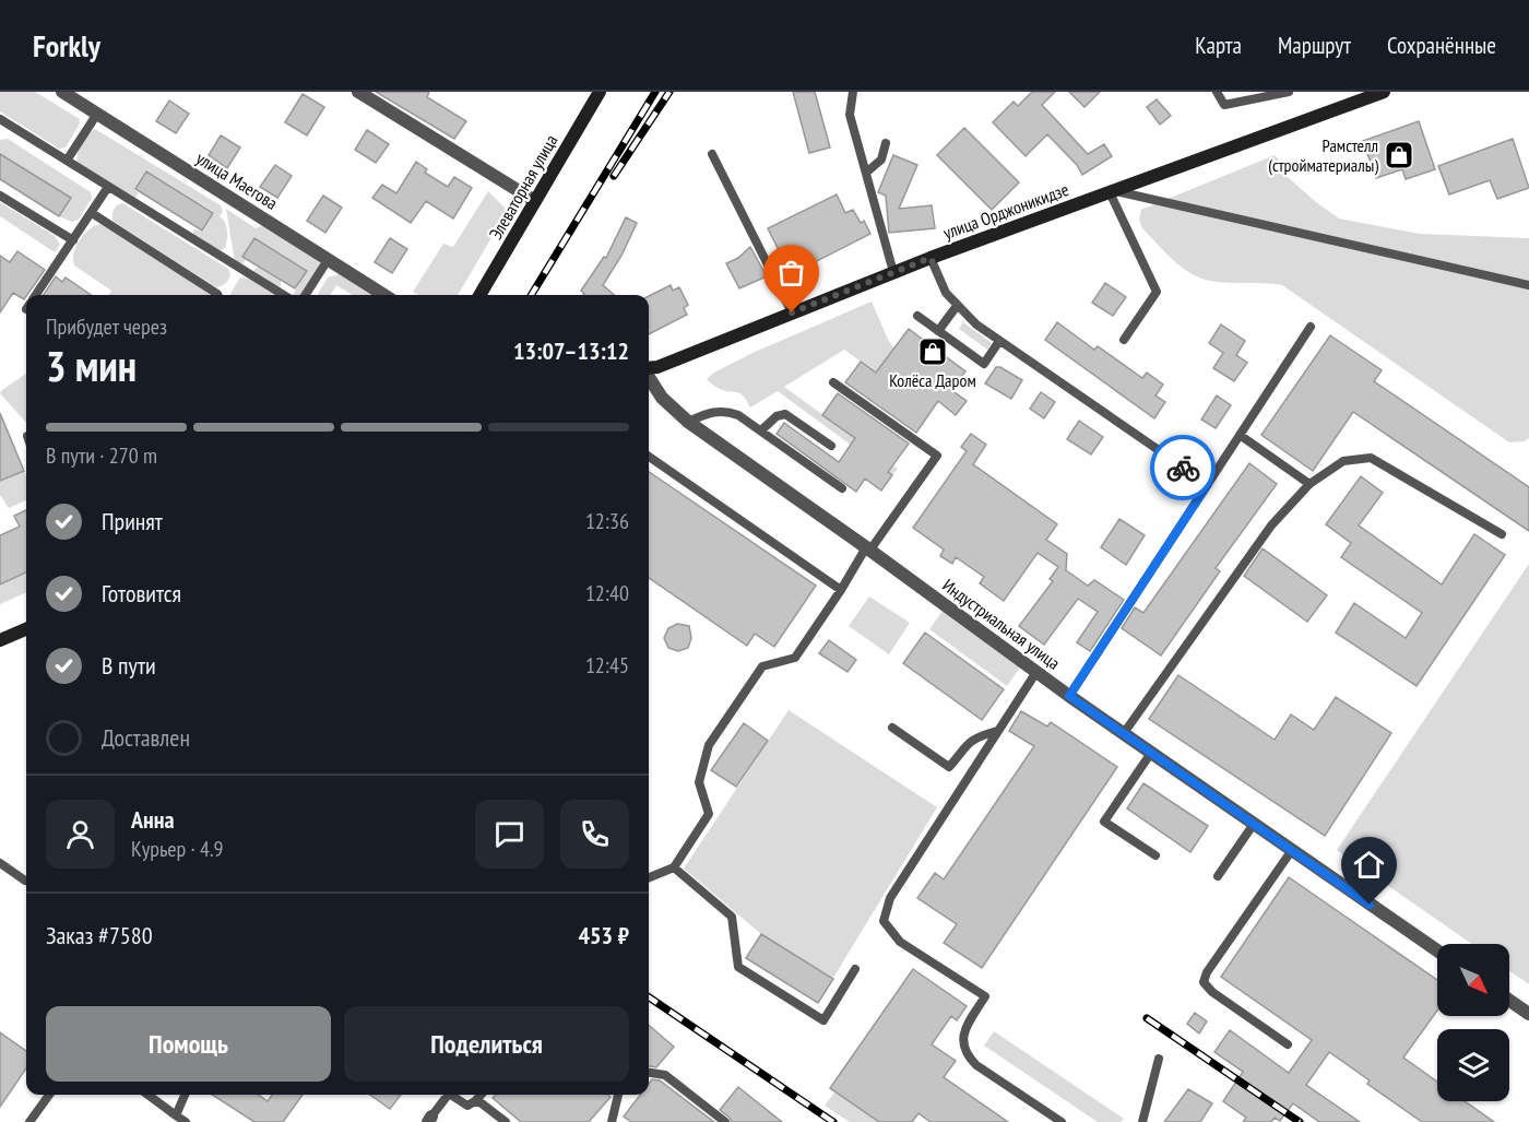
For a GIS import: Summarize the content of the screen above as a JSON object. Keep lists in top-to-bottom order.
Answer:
{
  "streets": {
    "main road": ["Элеваторная улица", "улица Орджоникидзе"],
    "street": ["улица Маегова", "Индустриальная улица"]
  },
  "places": {
    "shop": ["Рамстелл (стройматериалы)", "Колёса Даром"]
  },
  "north": "bottom right",
  "page": {
    "header": "Forkly",
    "nav": ["Карта", "Маршрут", "Сохранённые"],
    "heading": ["3 мин", "Прибудет через", "13:07–13:12"],
    "panel": [
      "Анна",
      "Курьер · 4.9",
      "Заказ #7580",
      "453 ₽"
    ],
    "bar": "В пути · 270 m",
    "list": [
      ["Принят", "12:36"],
      ["Готовится", "12:40"],
      ["В пути", "12:45"],
      "Доставлен"
    ],
    "buttons": ["Помощь", "Поделиться"]
  }
}
